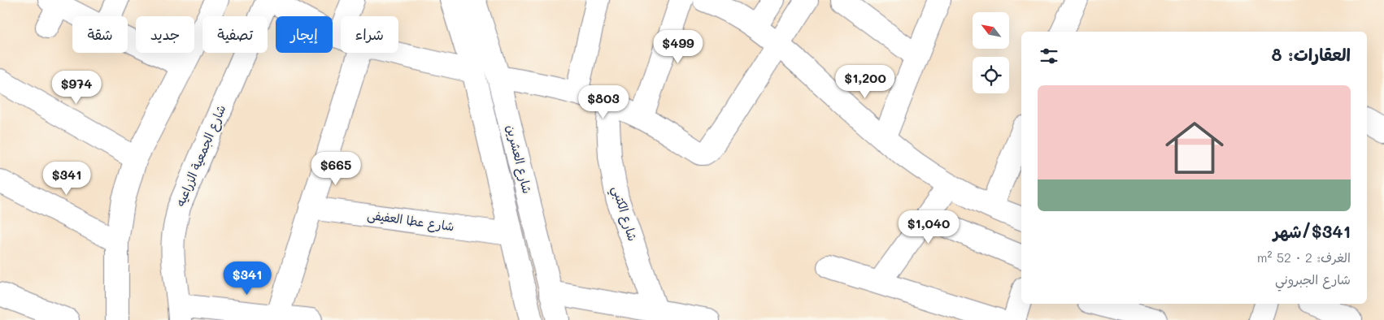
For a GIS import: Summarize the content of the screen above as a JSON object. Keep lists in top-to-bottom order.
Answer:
{
  "streets": {
    "street": [
      "شارع الجمعية الزراعيه",
      "شارع العشرين",
      "شارع الكتبي",
      "شارع عطا العفيفى"
    ]
  },
  "crossings": [
    ["شارع العشرين", "شارع عطا العفيفى"]
  ],
  "north": "top left",
  "page": {
    "chip": [
      "شراء",
      "إيجار",
      "تصفية",
      "جديد",
      "شقة"
    ],
    "price": [
      "$499",
      "$1,200",
      "$974",
      "$803",
      "$665",
      "$341",
      "$1,040",
      "$341"
    ],
    "heading": "العقارات: 8",
    "list": [
      {
        "name": "$341/شهر",
        "note": "الغرف: 2 · 52 m² · شارع الجبروني"
      }
    ]
  }
}
